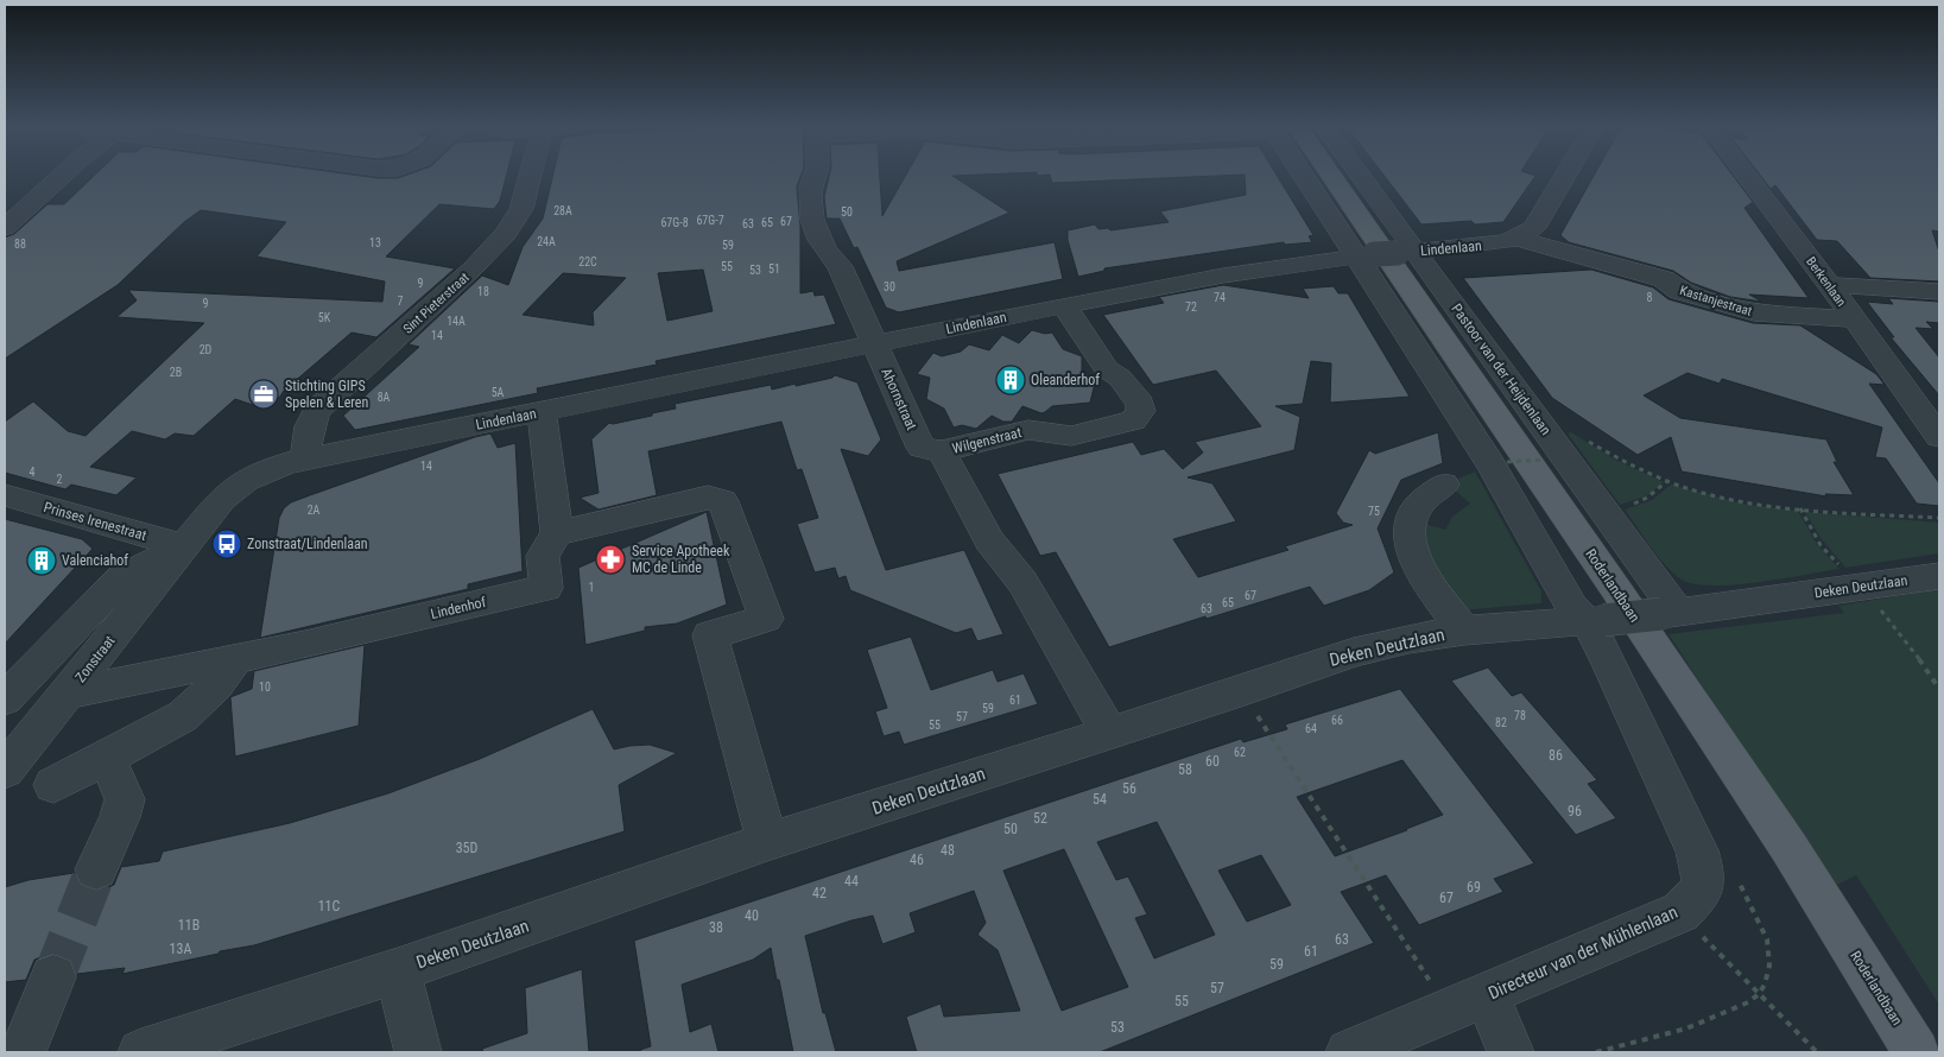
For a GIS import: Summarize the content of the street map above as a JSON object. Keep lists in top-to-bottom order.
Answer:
{
  "streets": {
    "main road": ["Roderlandbaan"],
    "street": [
      "Lindenlaan",
      "Berkenlaan",
      "Kastanjestraat",
      "Sint Pieterstraat",
      "Pastoor van der Heijdenlaan",
      "Ahornstraat",
      "Wilgenstraat",
      "Prinses Irenestraat",
      "Deken Deutzlaan",
      "Lindenhof",
      "Zonstraat",
      "Directeur van der Mühlenlaan"
    ]
  },
  "crossings": [
    ["Lindenlaan", "Kastanjestraat"],
    ["Lindenlaan", "Sint Pieterstraat"],
    ["Lindenlaan", "Pastoor van der Heijdenlaan"],
    ["Lindenlaan", "Ahornstraat"],
    ["Lindenlaan", "Wilgenstraat"],
    ["Lindenlaan", "Zonstraat"],
    ["Berkenlaan", "Kastanjestraat"],
    ["Sint Pieterstraat", "Zonstraat"],
    ["Pastoor van der Heijdenlaan", "Deken Deutzlaan"],
    ["Ahornstraat", "Wilgenstraat"],
    ["Prinses Irenestraat", "Zonstraat"],
    ["Deken Deutzlaan", "Directeur van der Mühlenlaan"],
    ["Lindenhof", "Zonstraat"]
  ],
  "places": {
    "building": ["Oleanderhof", "Valenciahof"],
    "office": ["Stichting GIPS Spelen & Leren"],
    "bus stop": ["Zonstraat/Lindenlaan"],
    "pharmacy": ["Service Apotheek MC de Linde"]
  },
  "house_numbers": [
    "28A",
    "50",
    "67G-7",
    "67",
    "67G-8",
    "65",
    "63",
    "24A",
    "13",
    "88",
    "59",
    "22C",
    "55",
    "51",
    "53",
    "9",
    "30",
    "18",
    "74",
    "8",
    "7",
    "9",
    "72",
    "5K",
    "14A",
    "14",
    "2D",
    "2B",
    "5A",
    "8A",
    "14",
    "4",
    "2",
    "2A",
    "75",
    "1",
    "67",
    "65",
    "63",
    "10",
    "61",
    "59",
    "78",
    "57",
    "66",
    "82",
    "55",
    "64",
    "62",
    "86",
    "60",
    "58",
    "56",
    "54",
    "96",
    "52",
    "50",
    "35D",
    "48",
    "46",
    "44",
    "69",
    "42",
    "67",
    "11C",
    "40",
    "11B",
    "38",
    "63",
    "13A",
    "61",
    "59",
    "57",
    "55",
    "53"
  ]
}
